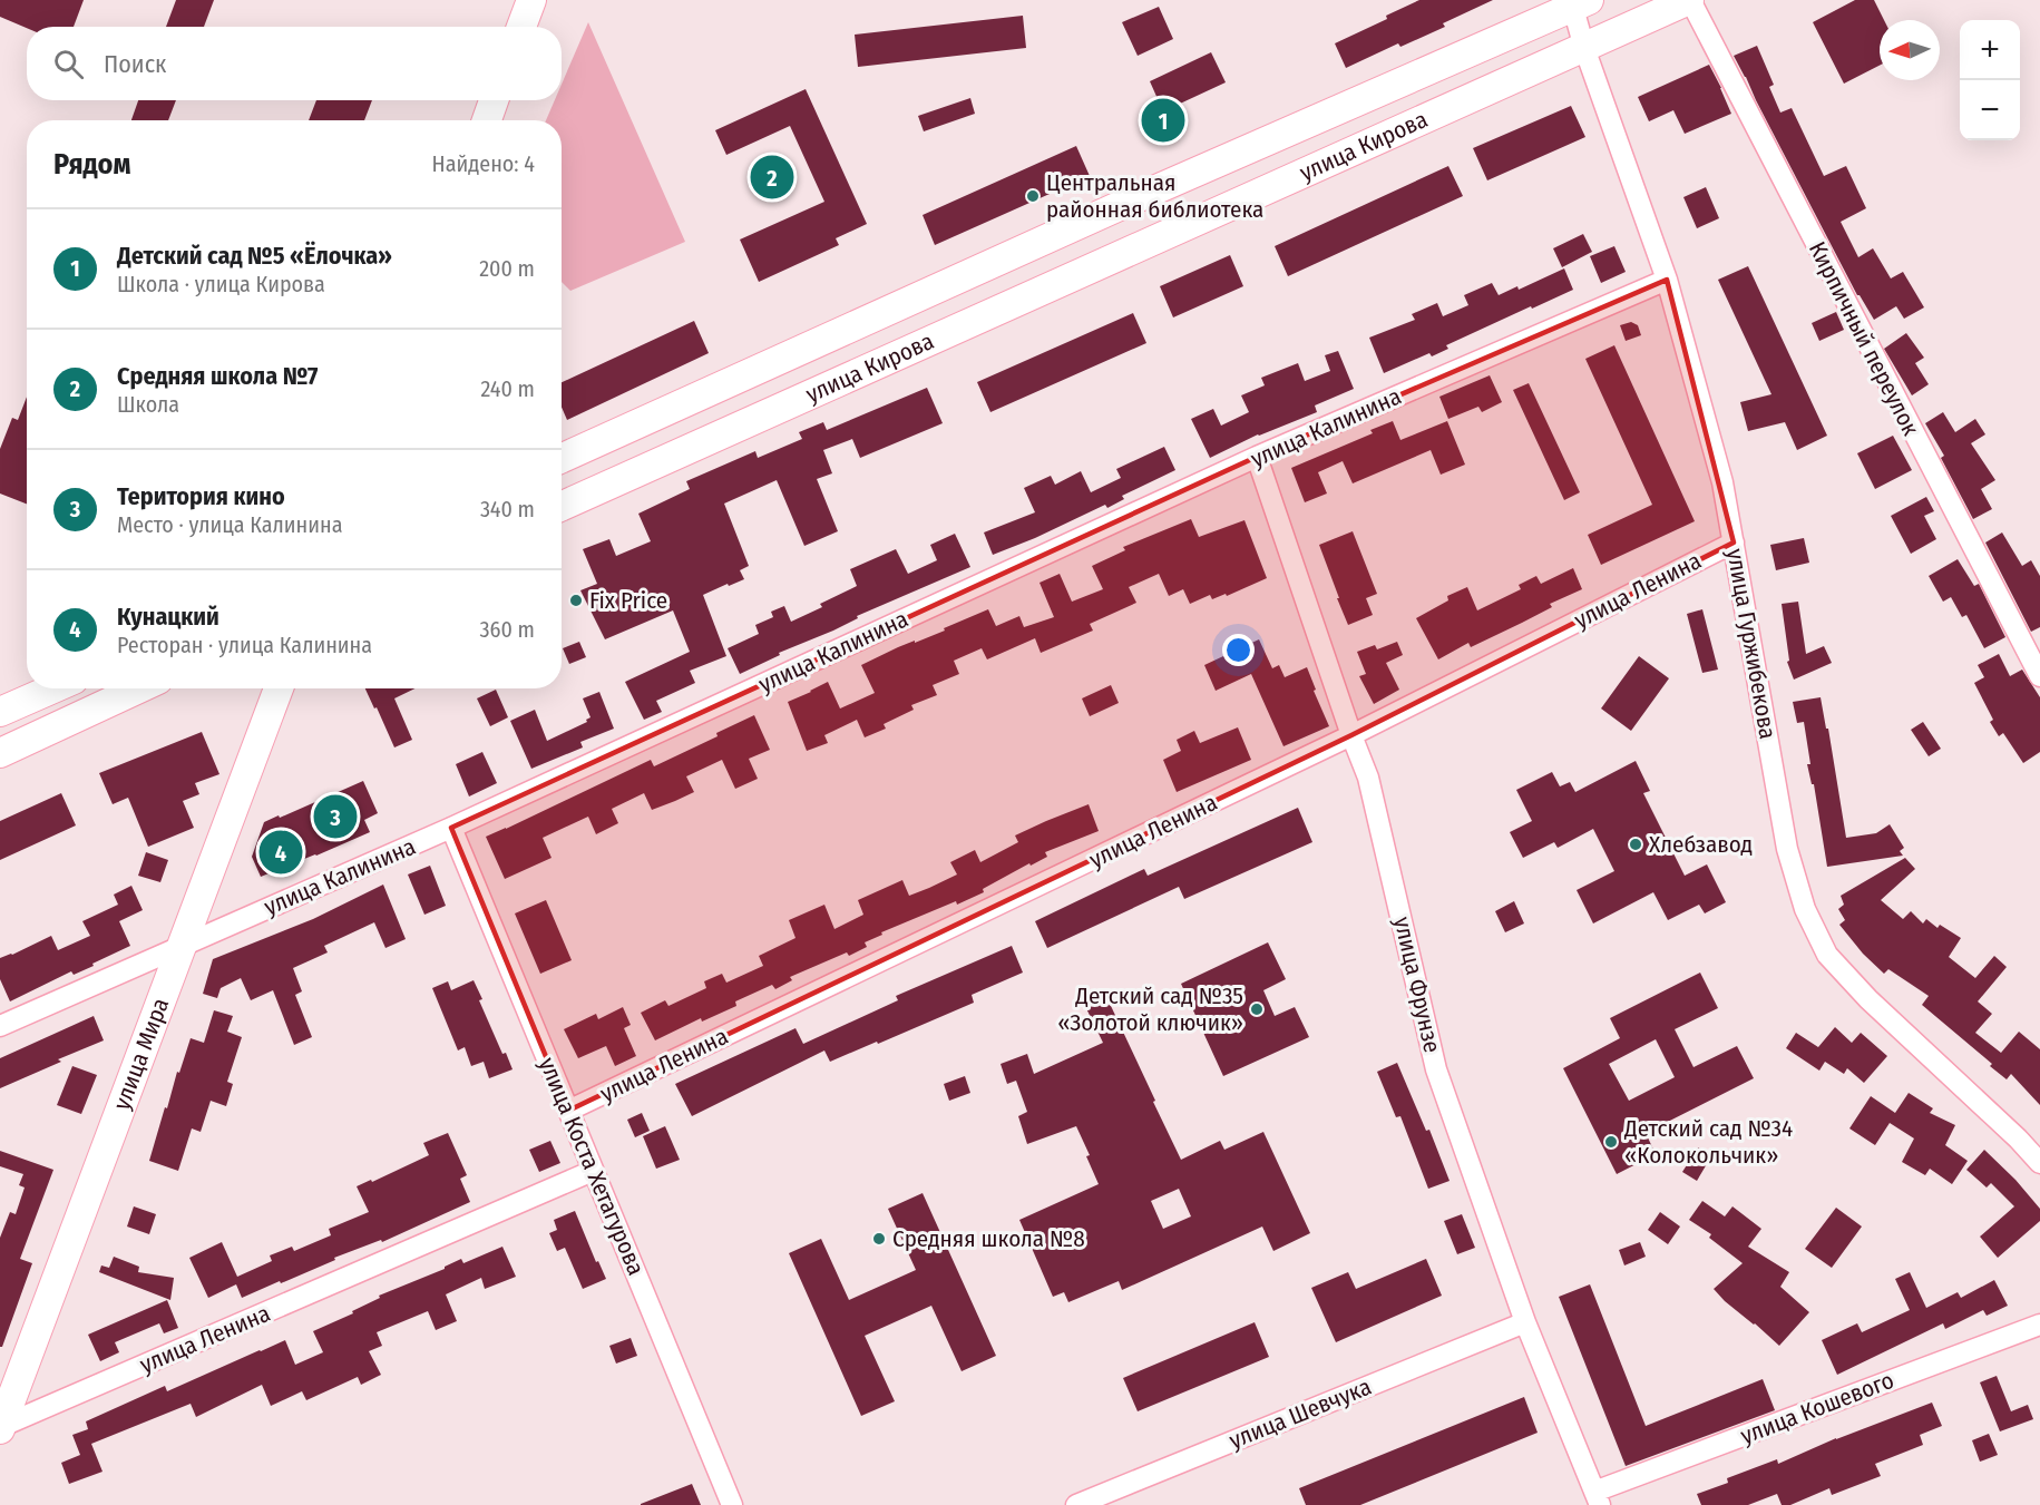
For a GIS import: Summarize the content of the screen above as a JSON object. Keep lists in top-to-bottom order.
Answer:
{
  "streets": {
    "street": [
      "улица Кирова",
      "Кирпичный переулок",
      "улица Калинина",
      "улица Ленина",
      "улица Гуржибекова",
      "улица Фрунзе",
      "улица Мира",
      "улица Коста Хетагурова",
      "улица Кошевого",
      "улица Шевчука"
    ]
  },
  "crossings": [
    ["улица Кирова", "Кирпичный переулок"],
    ["улица Кирова", "улица Гуржибекова"],
    ["улица Калинина", "улица Гуржибекова"],
    ["улица Калинина", "улица Фрунзе"],
    ["улица Калинина", "улица Мира"],
    ["улица Калинина", "улица Коста Хетагурова"],
    ["улица Ленина", "улица Гуржибекова"],
    ["улица Ленина", "улица Фрунзе"],
    ["улица Ленина", "улица Мира"],
    ["улица Ленина", "улица Коста Хетагурова"],
    ["улица Фрунзе", "улица Кошевого"],
    ["улица Фрунзе", "улица Шевчука"]
  ],
  "places": [
    "Центральная районная библиотека",
    "Fix Price",
    "Хлебзавод",
    "Детский сад №35 «Золотой ключик»",
    "Детский сад №34 «Колокольчик»",
    "Средняя школа №8"
  ],
  "north": "left",
  "page": {
    "map_buttons": ["+", "−"],
    "search": "Поиск",
    "pins": [
      "1",
      "2",
      "3",
      "4"
    ],
    "heading": ["Рядом", "Найдено: 4"],
    "list": [
      {
        "mark": "1",
        "name": "Детский сад №5 «Ёлочка»",
        "note": "Школа · улица Кирова",
        "value": "200 m"
      },
      {
        "mark": "2",
        "name": "Средняя школа №7",
        "note": "Школа",
        "value": "240 m"
      },
      {
        "mark": "3",
        "name": "Територия кино",
        "note": "Место · улица Калинина",
        "value": "340 m"
      },
      {
        "mark": "4",
        "name": "Кунацкий",
        "note": "Ресторан · улица Калинина",
        "value": "360 m"
      }
    ]
  }
}
